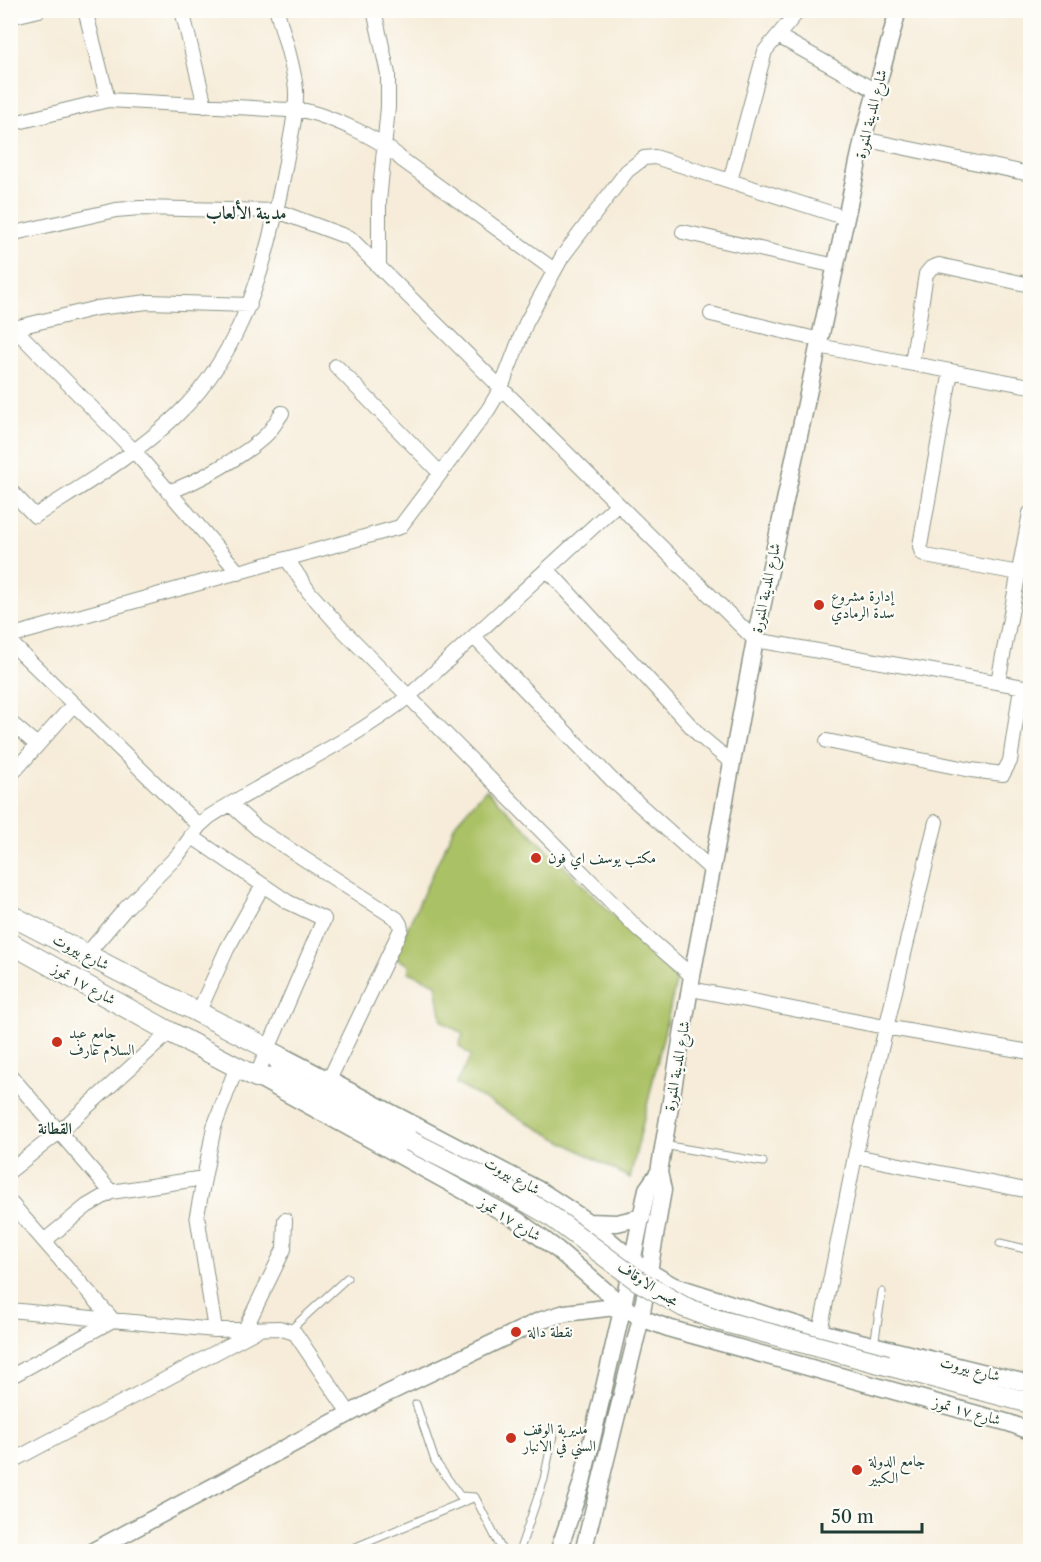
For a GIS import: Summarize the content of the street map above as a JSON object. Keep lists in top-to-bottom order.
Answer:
{
  "streets": {
    "main road": ["شارع بيروت", "شارع ١٧ تموز", "مجسر الاوقاف"],
    "street": ["شارع المدينة المنورة"]
  },
  "crossings": [
    ["شارع بيروت", "مجسر الاوقاف"],
    ["شارع ١٧ تموز", "مجسر الاوقاف"]
  ],
  "districts": ["مدينة الألعاب", "القطانة"],
  "places": [
    "إدارة مشروع سدة الرمادي",
    "مكتب يوسف اي فون",
    "جامع عبد السلام عارف",
    "نقطة دالة",
    "مديرية الوقف السني في الانبار",
    "جامع الدولة الكبير"
  ],
  "scale_bar": "50 m"
}
